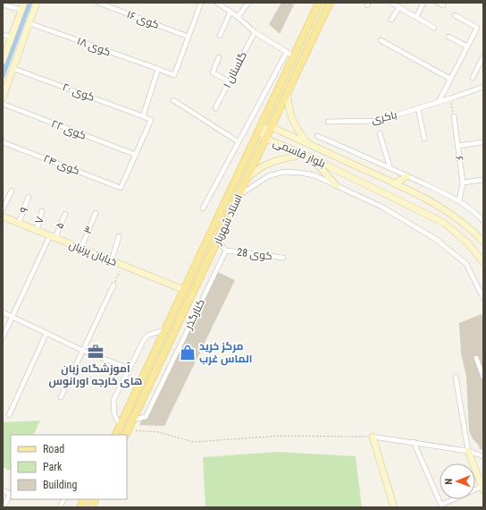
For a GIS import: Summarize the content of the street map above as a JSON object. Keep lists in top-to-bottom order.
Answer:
{
  "streets": {
    "main road": ["بلوار قاسمی", "استاد شهریار", "خیابان پرنیان"],
    "street": [
      "کوی ۱۶",
      "کوی ۱۸",
      "۱ گلستان",
      "کوی ۲۰",
      "باکری",
      "کوی ۲۲",
      "۶",
      "کوی ۲۴",
      "۹",
      "۷",
      "۵",
      "۳",
      "کوی 28",
      "کنارگذر"
    ]
  },
  "crossings": [
    ["کوی ۱۶", "کوی ۱۸"],
    ["کوی ۲۲", "کوی ۲۴"],
    ["بلوار قاسمی", "استاد شهریار"],
    ["۹", "خیابان پرنیان"],
    ["استاد شهریار", "خیابان پرنیان"],
    ["استاد شهریار", "کنارگذر"],
    ["۷", "خیابان پرنیان"],
    ["۵", "خیابان پرنیان"],
    ["۳", "خیابان پرنیان"],
    ["کوی 28", "کنارگذر"]
  ],
  "places": {
    "office": ["آموزشگاه زبان های خارجه اورانوس"],
    "shop": ["مرکز خرید الماس غرب"]
  },
  "legend": ["Road", "Park", "Building"],
  "north": "left"
}
